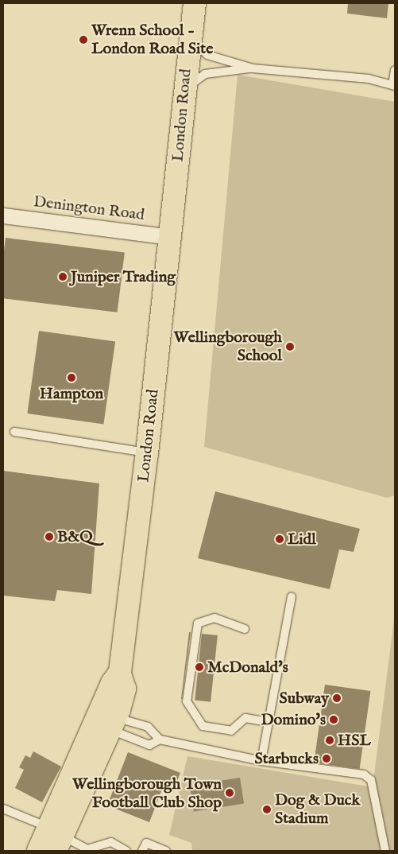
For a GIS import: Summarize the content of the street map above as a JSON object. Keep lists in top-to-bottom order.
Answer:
{
  "streets": {
    "main road": ["London Road"],
    "street": ["Denington Road"]
  },
  "crossings": [
    ["London Road", "Denington Road"]
  ],
  "places": [
    "Wrenn School - London Road Site",
    "Juniper Trading",
    "Wellingborough School",
    "Hampton",
    "B&Q",
    "Lidl",
    "McDonald's",
    "Subway",
    "Domino's",
    "HSL",
    "Starbucks",
    "Wellingborough Town Football Club Shop",
    "Dog & Duck Stadium"
  ]
}
